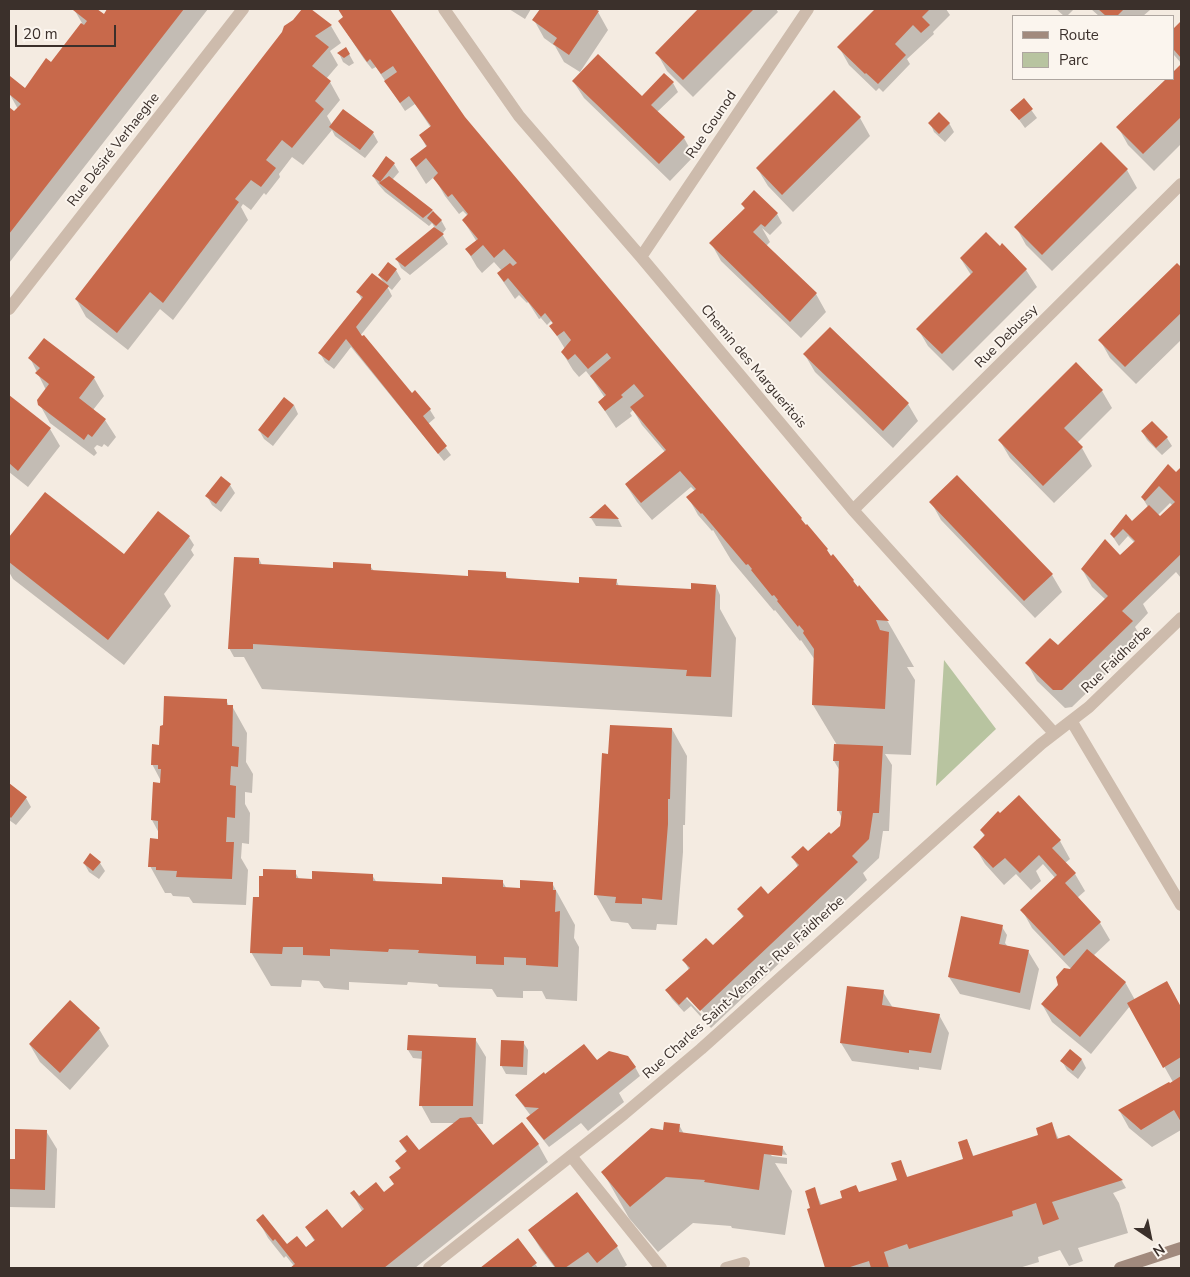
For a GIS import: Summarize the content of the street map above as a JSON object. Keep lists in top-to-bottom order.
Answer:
{
  "streets": {
    "street": [
      "Rue Gounod",
      "Rue Désiré Verhaeghe",
      "Rue Debussy",
      "Chemin des Margueritois",
      "Rue Faidherbe",
      "Rue Charles Saint-Venant - Rue Faidherbe"
    ]
  },
  "crossings": [
    ["Rue Gounod", "Chemin des Margueritois"],
    ["Rue Debussy", "Chemin des Margueritois"],
    ["Chemin des Margueritois", "Rue Charles Saint-Venant - Rue Faidherbe"],
    ["Rue Faidherbe", "Rue Charles Saint-Venant - Rue Faidherbe"]
  ],
  "legend": ["Route", "Parc"],
  "scale_bar": "20 m",
  "north": "bottom right"
}
